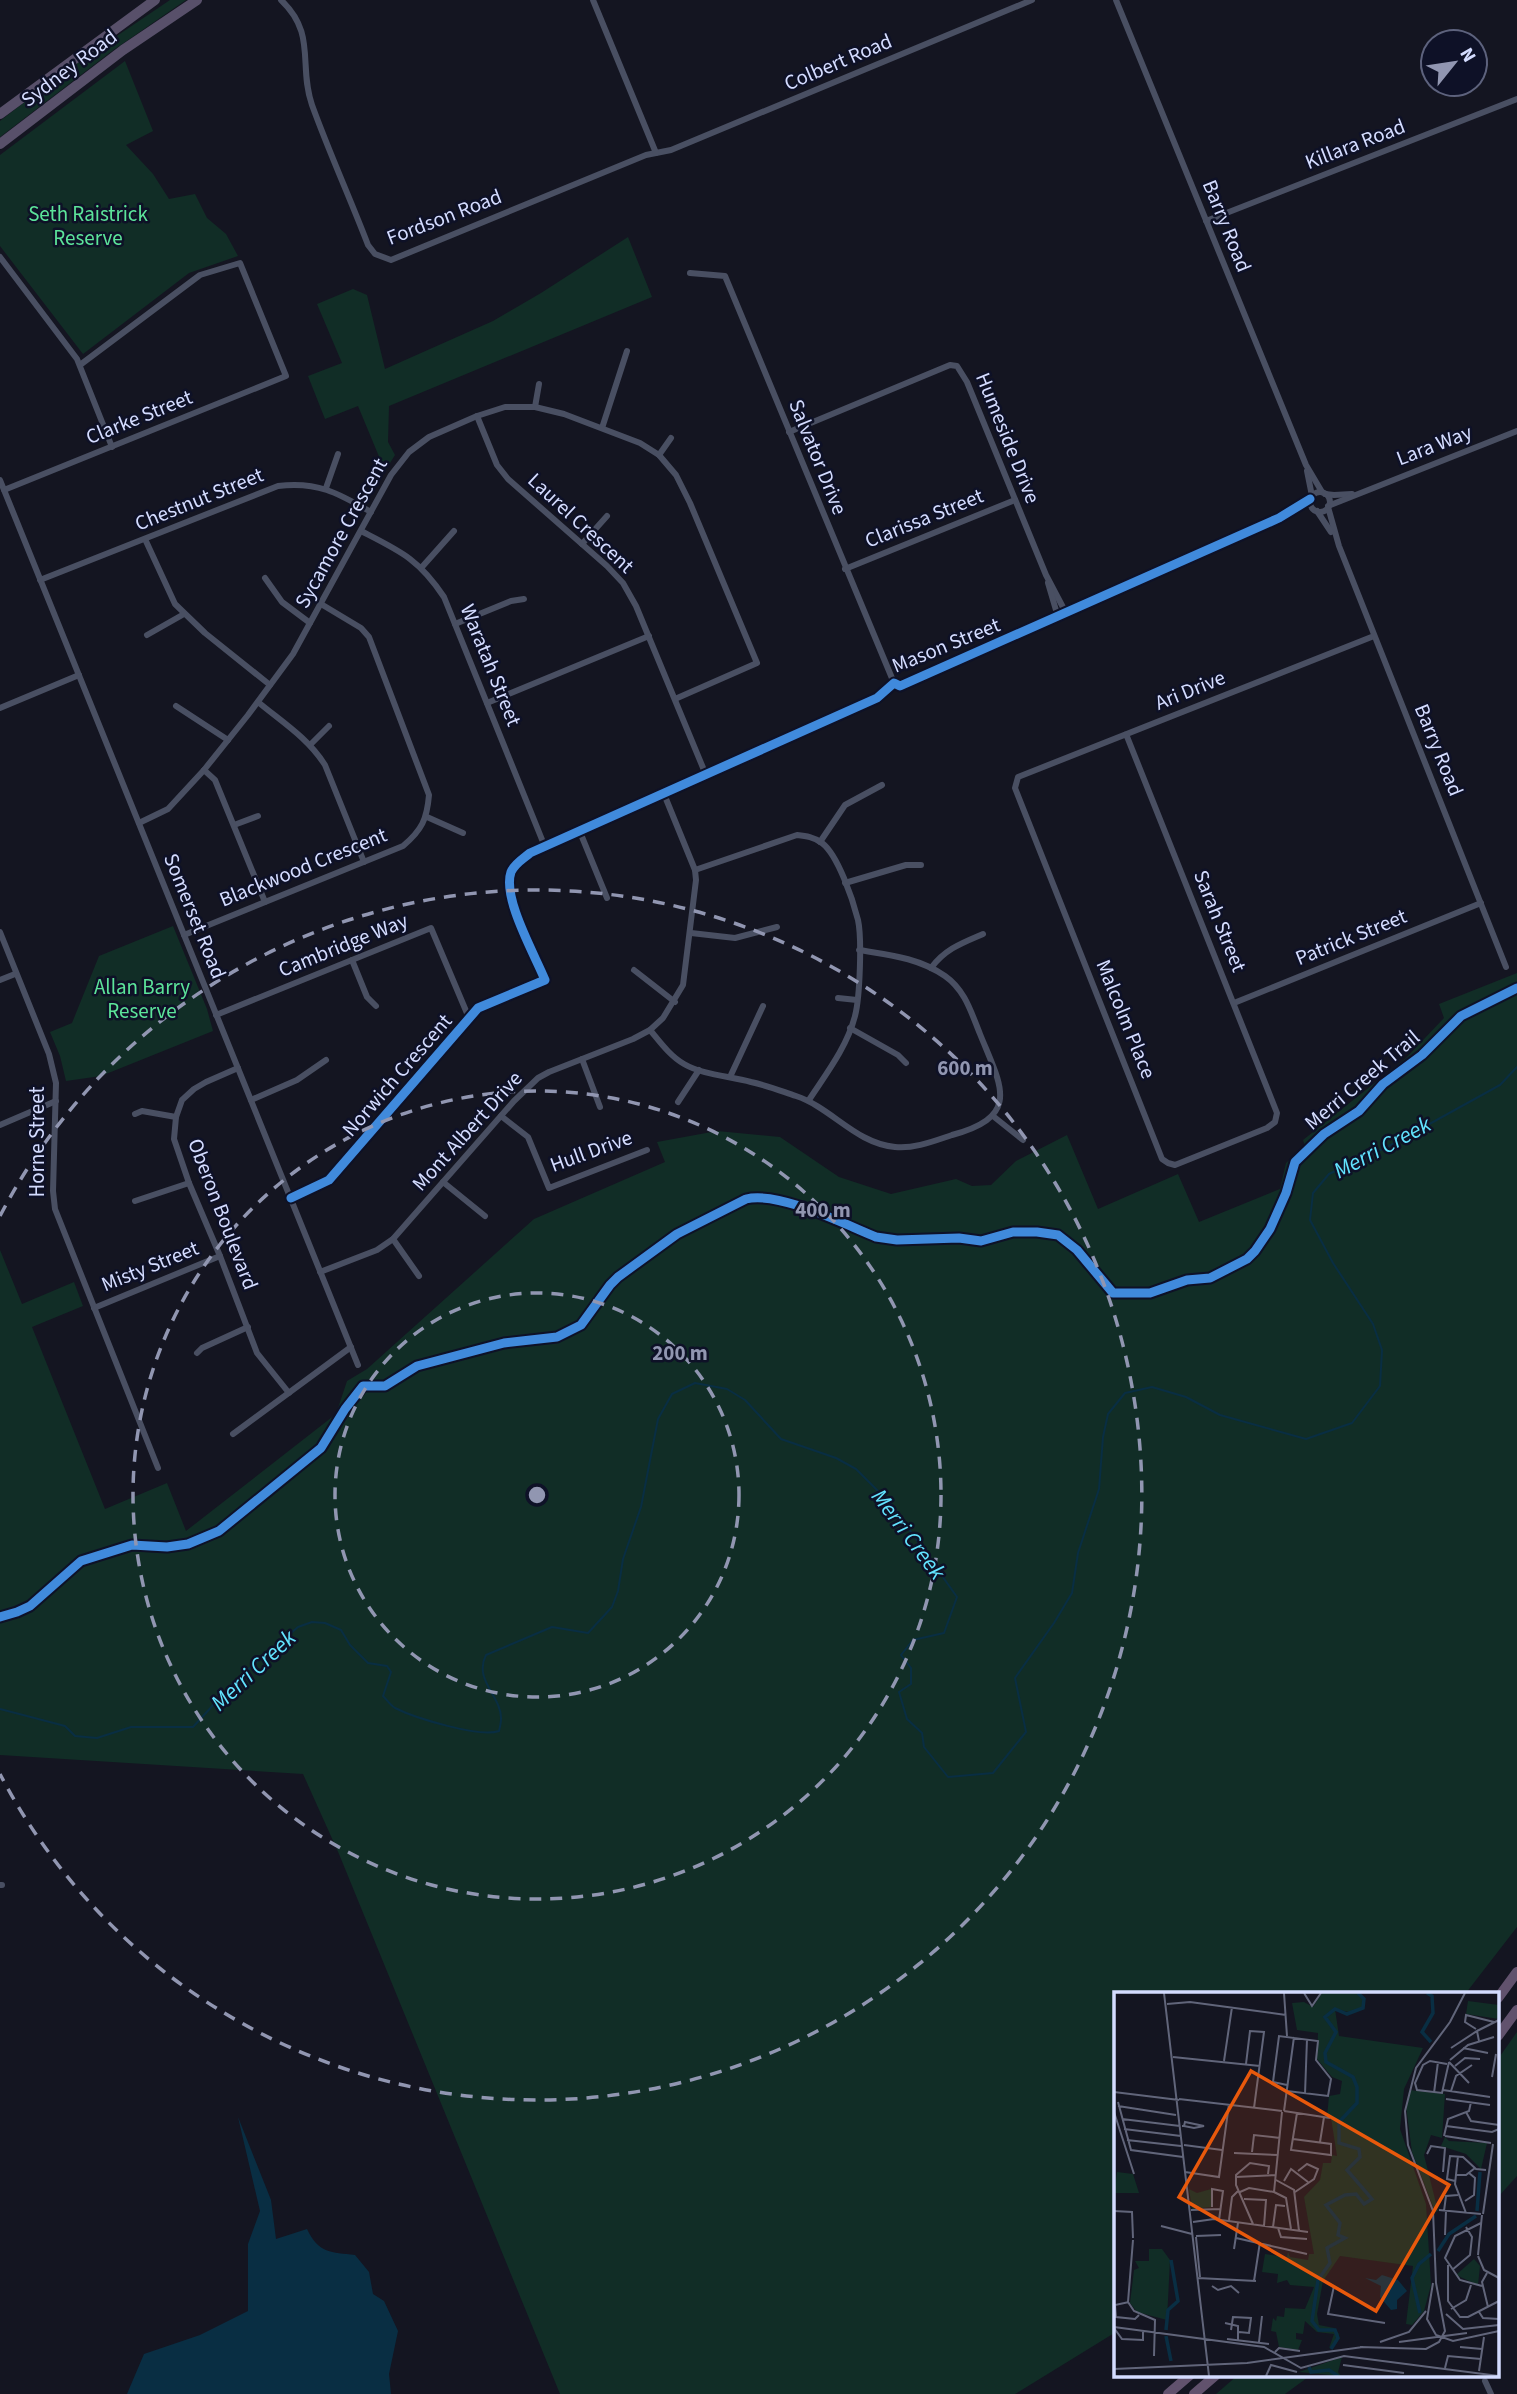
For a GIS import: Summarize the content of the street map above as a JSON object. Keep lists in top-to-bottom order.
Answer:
{
  "streets": {
    "highway": ["Sydney Road"],
    "street": [
      "Colbert Road",
      "Killara Road",
      "Fordson Road",
      "Barry Road",
      "Clarke Street",
      "Humeside Drive",
      "Lara Way",
      "Salvator Drive",
      "Chestnut Street",
      "Clarissa Street",
      "Laurel Crescent",
      "Sycamore Crescent",
      "Mason Street",
      "Waratah Street",
      "Ari Drive",
      "Blackwood Crescent",
      "Somerset Road",
      "Sarah Street",
      "Patrick Street",
      "Cambridge Way",
      "Malcolm Place",
      "Norwich Crescent",
      "Mont Albert Drive",
      "Horne Street",
      "Hull Drive",
      "Oberon Boulevard",
      "Misty Street"
    ],
    "cycle path": ["Merri Creek Trail"]
  },
  "crossings": [
    ["Colbert Road", "Fordson Road"],
    ["Killara Road", "Barry Road"],
    ["Barry Road", "Mason Street"],
    ["Barry Road", "Ari Drive"],
    ["Barry Road", "Patrick Street"],
    ["Clarke Street", "Somerset Road"],
    ["Humeside Drive", "Salvator Drive"],
    ["Humeside Drive", "Clarissa Street"],
    ["Humeside Drive", "Mason Street"],
    ["Salvator Drive", "Clarissa Street"],
    ["Salvator Drive", "Mason Street"],
    ["Chestnut Street", "Sycamore Crescent"],
    ["Chestnut Street", "Somerset Road"],
    ["Laurel Crescent", "Sycamore Crescent"],
    ["Laurel Crescent", "Mason Street"],
    ["Sycamore Crescent", "Waratah Street"],
    ["Sycamore Crescent", "Somerset Road"],
    ["Mason Street", "Waratah Street"],
    ["Mason Street", "Norwich Crescent"],
    ["Mason Street", "Mont Albert Drive"],
    ["Waratah Street", "Norwich Crescent"],
    ["Ari Drive", "Sarah Street"],
    ["Ari Drive", "Malcolm Place"],
    ["Blackwood Crescent", "Somerset Road"],
    ["Somerset Road", "Cambridge Way"],
    ["Somerset Road", "Norwich Crescent"],
    ["Somerset Road", "Mont Albert Drive"],
    ["Somerset Road", "Oberon Boulevard"],
    ["Sarah Street", "Patrick Street"],
    ["Sarah Street", "Malcolm Place"],
    ["Cambridge Way", "Norwich Crescent"],
    ["Mont Albert Drive", "Hull Drive"],
    ["Horne Street", "Misty Street"],
    ["Oberon Boulevard", "Misty Street"]
  ],
  "water": ["Merri Creek"],
  "parks": ["Seth Raistrick Reserve", "Allan Barry Reserve"],
  "north": "top right",
  "rings": ["600 m", "400 m", "200 m"]
}
